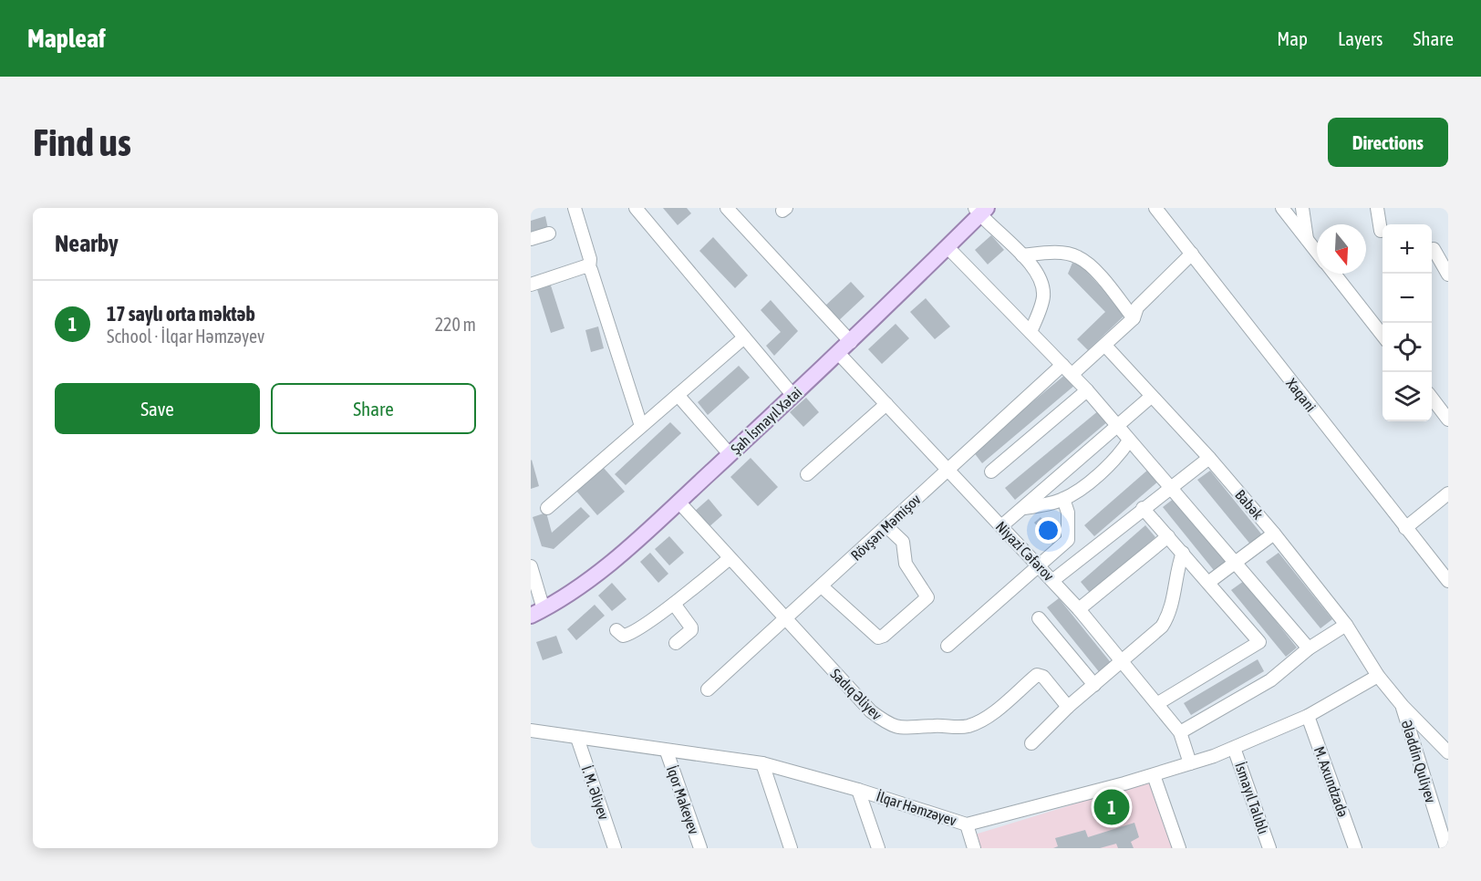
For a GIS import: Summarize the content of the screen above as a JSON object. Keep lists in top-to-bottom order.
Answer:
{
  "streets": {
    "main road": ["Şah İsmayıl Xətai"],
    "street": [
      "Xaqani",
      "Babək",
      "Rövşən Məmişov",
      "Niyazi Cəfərov",
      "Sadıq Əliyev",
      "Ələddin Quliyev",
      "M. Axundzadə",
      "İ. M. Əliyev",
      "İsmayıl Talıblı",
      "İqor Makeyev",
      "İlqar Həmzəyev"
    ]
  },
  "crossings": [
    ["Şah İsmayıl Xətai", "Niyazi Cəfərov"],
    ["Şah İsmayıl Xətai", "Sadıq Əliyev"],
    ["Babək", "Ələddin Quliyev"],
    ["Babək", "İlqar Həmzəyev"],
    ["Rövşən Məmişov", "Niyazi Cəfərov"],
    ["Rövşən Məmişov", "Sadıq Əliyev"],
    ["Niyazi Cəfərov", "İlqar Həmzəyev"],
    ["M. Axundzadə", "İlqar Həmzəyev"],
    ["İ. M. Əliyev", "İlqar Həmzəyev"],
    ["İsmayıl Talıblı", "İlqar Həmzəyev"],
    ["İqor Makeyev", "İlqar Həmzəyev"]
  ],
  "north": "bottom",
  "page": {
    "header": "Mapleaf",
    "nav": ["Map", "Layers", "Share"],
    "buttons": [
      "Directions",
      ["Save", "Share"]
    ],
    "title": "Find us",
    "heading": "Nearby",
    "map_buttons": ["+", "−"],
    "list": [
      {
        "mark": "1",
        "name": "17 saylı orta məktəb",
        "note": "School · İlqar Həmzəyev",
        "value": "220 m"
      }
    ],
    "pins": "1"
  }
}
